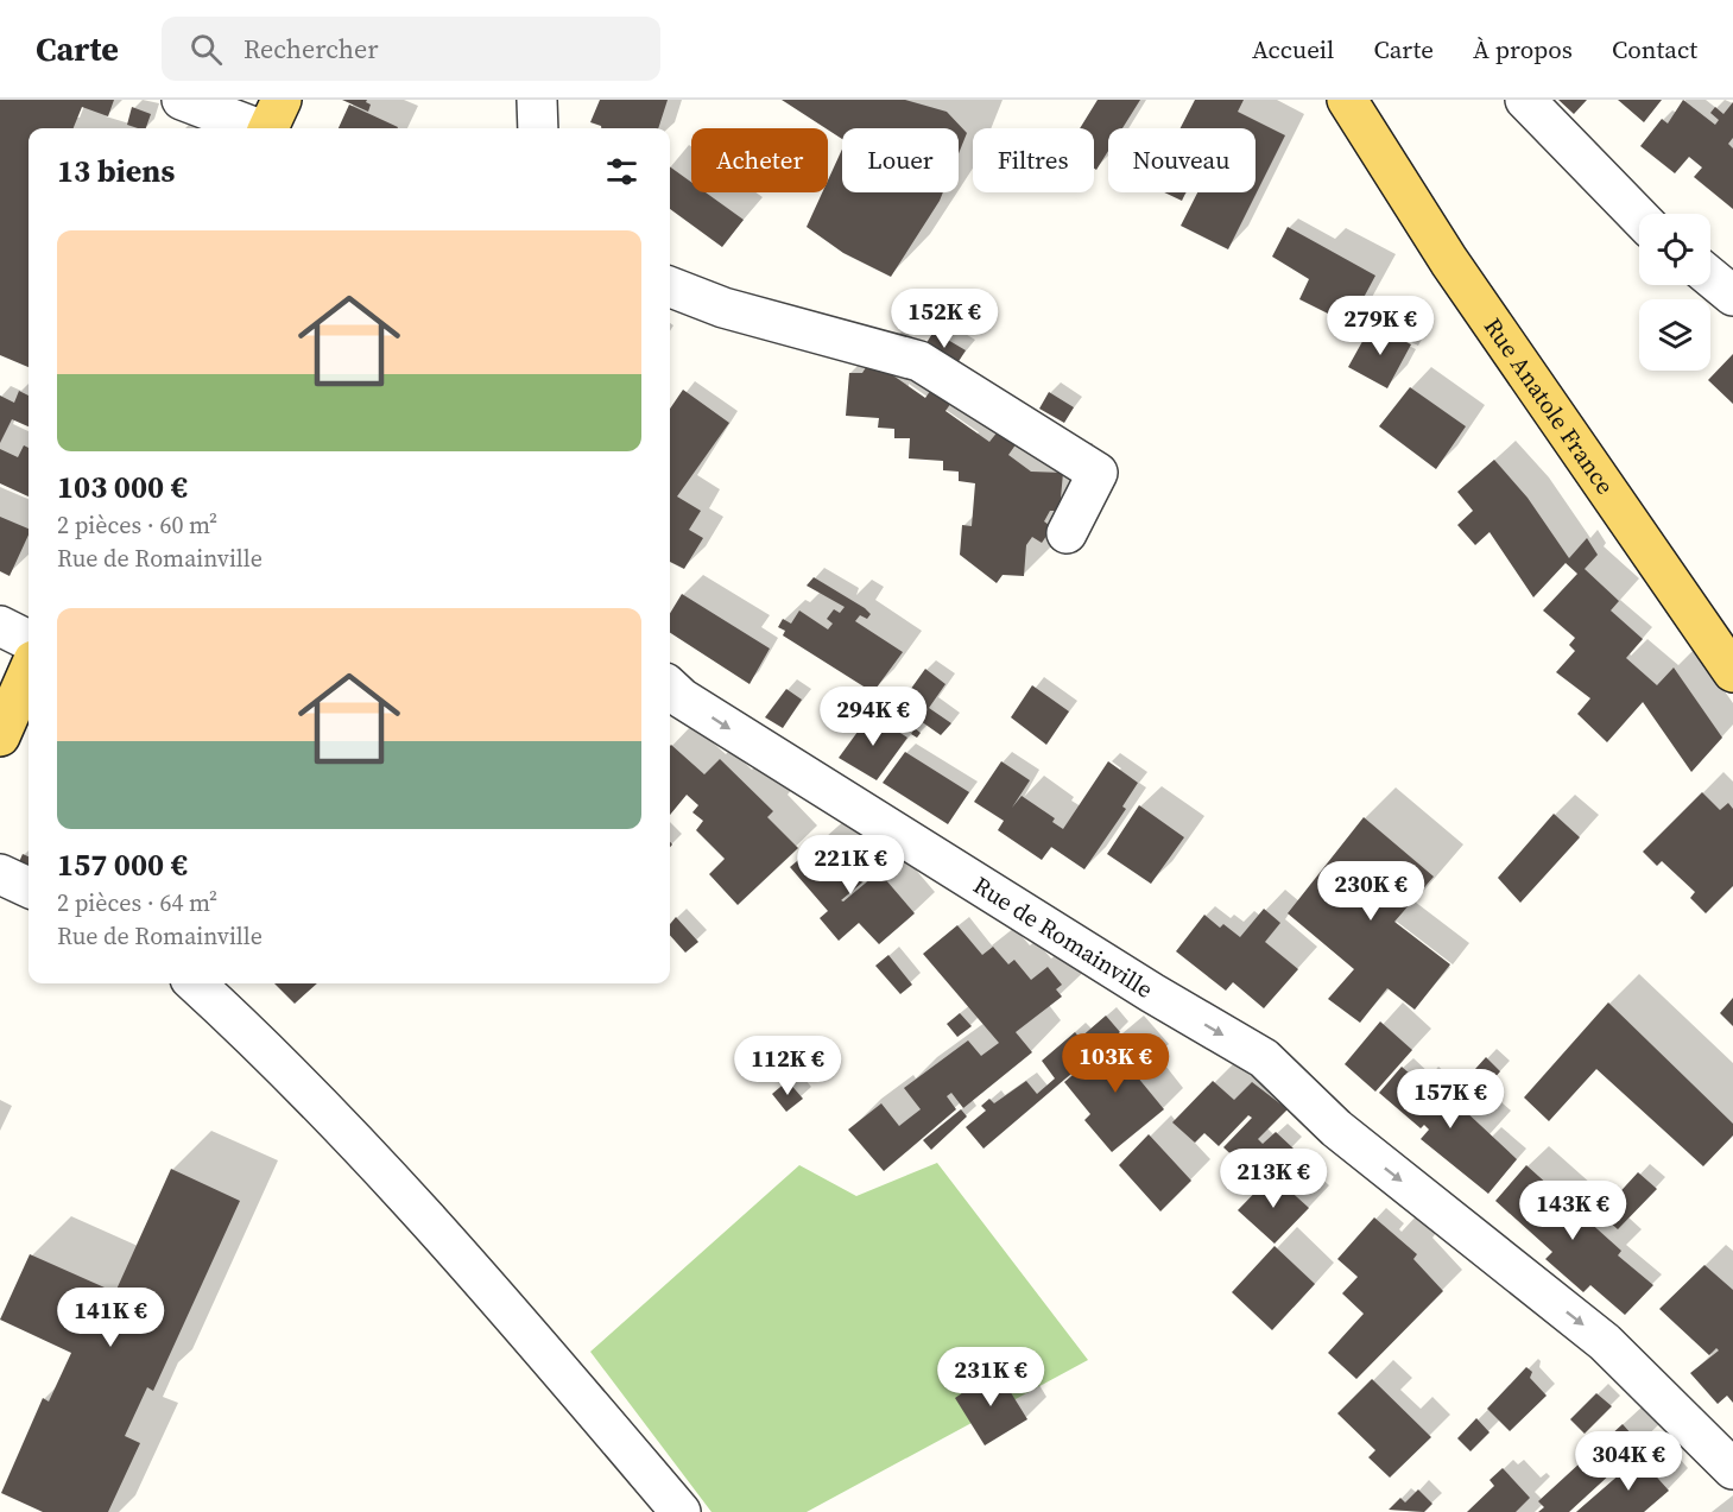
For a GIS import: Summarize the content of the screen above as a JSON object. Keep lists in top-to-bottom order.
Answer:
{
  "streets": {
    "main road": ["Rue Anatole France"],
    "street": ["Rue de Romainville"]
  },
  "one_way": ["Rue de Romainville"],
  "page": {
    "header": "Carte",
    "search": "Rechercher",
    "nav": [
      "Accueil",
      "Carte",
      "À propos",
      "Contact"
    ],
    "chip": [
      "Acheter",
      "Louer",
      "Filtres",
      "Nouveau"
    ],
    "heading": "13 biens",
    "list": [
      {
        "name": "103 000 €",
        "note": "2 pièces · 60 m² · Rue de Romainville"
      },
      {
        "name": "157 000 €",
        "note": "2 pièces · 64 m² · Rue de Romainville"
      }
    ],
    "price": [
      "152K €",
      "279K €",
      "294K €",
      "221K €",
      "230K €",
      "103K €",
      "112K €",
      "157K €",
      "213K €",
      "143K €",
      "141K €",
      "231K €",
      "304K €"
    ]
  }
}
